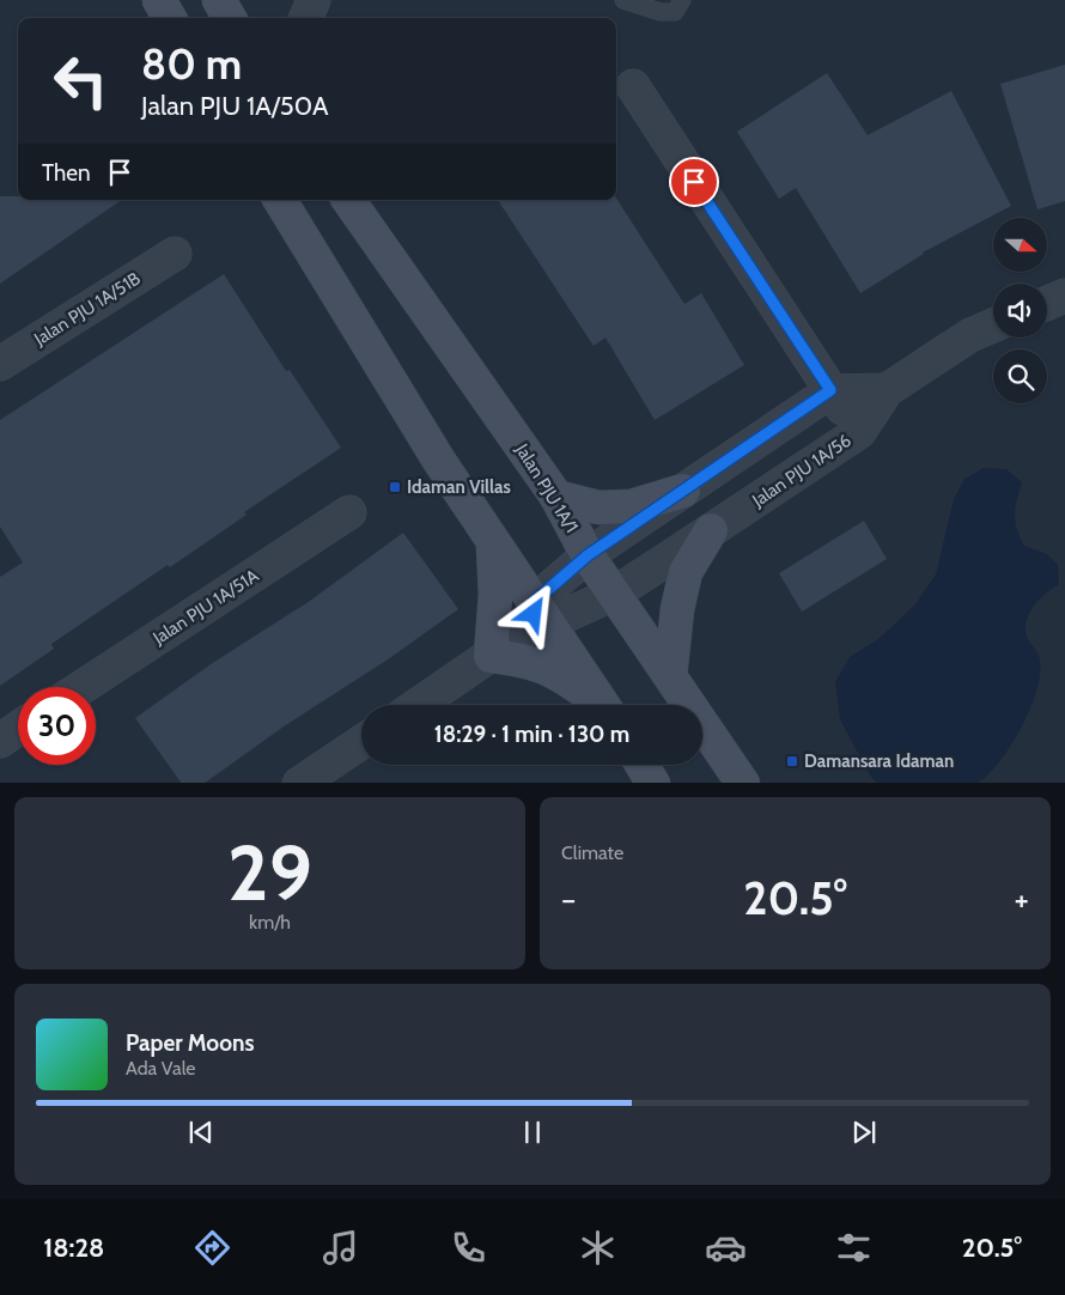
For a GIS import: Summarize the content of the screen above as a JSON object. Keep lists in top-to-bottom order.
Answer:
{
  "streets": {
    "main road": ["Jalan PJU 1A/1"],
    "street": ["Jalan PJU 1A/51B", "Jalan PJU 1A/56", "Jalan PJU 1A/51A"]
  },
  "crossings": [
    ["Jalan PJU 1A/56", "Jalan PJU 1A/1"]
  ],
  "places": {
    "transit": ["Idaman Villas", "Damansara Idaman"]
  },
  "north": "right",
  "page": {
    "turn": ["80 m", "Jalan PJU 1A/50A"],
    "then": "Then",
    "limit": "30",
    "trip": "18:29 · 1 min · 130 m",
    "tile": [
      ["29", "km/h"],
      "Climate"
    ],
    "heat": ["−", "20.5°", "+"],
    "song": ["Paper Moons", "Ada Vale"],
    "tabs": ["18:28", "20.5°"]
  }
}
